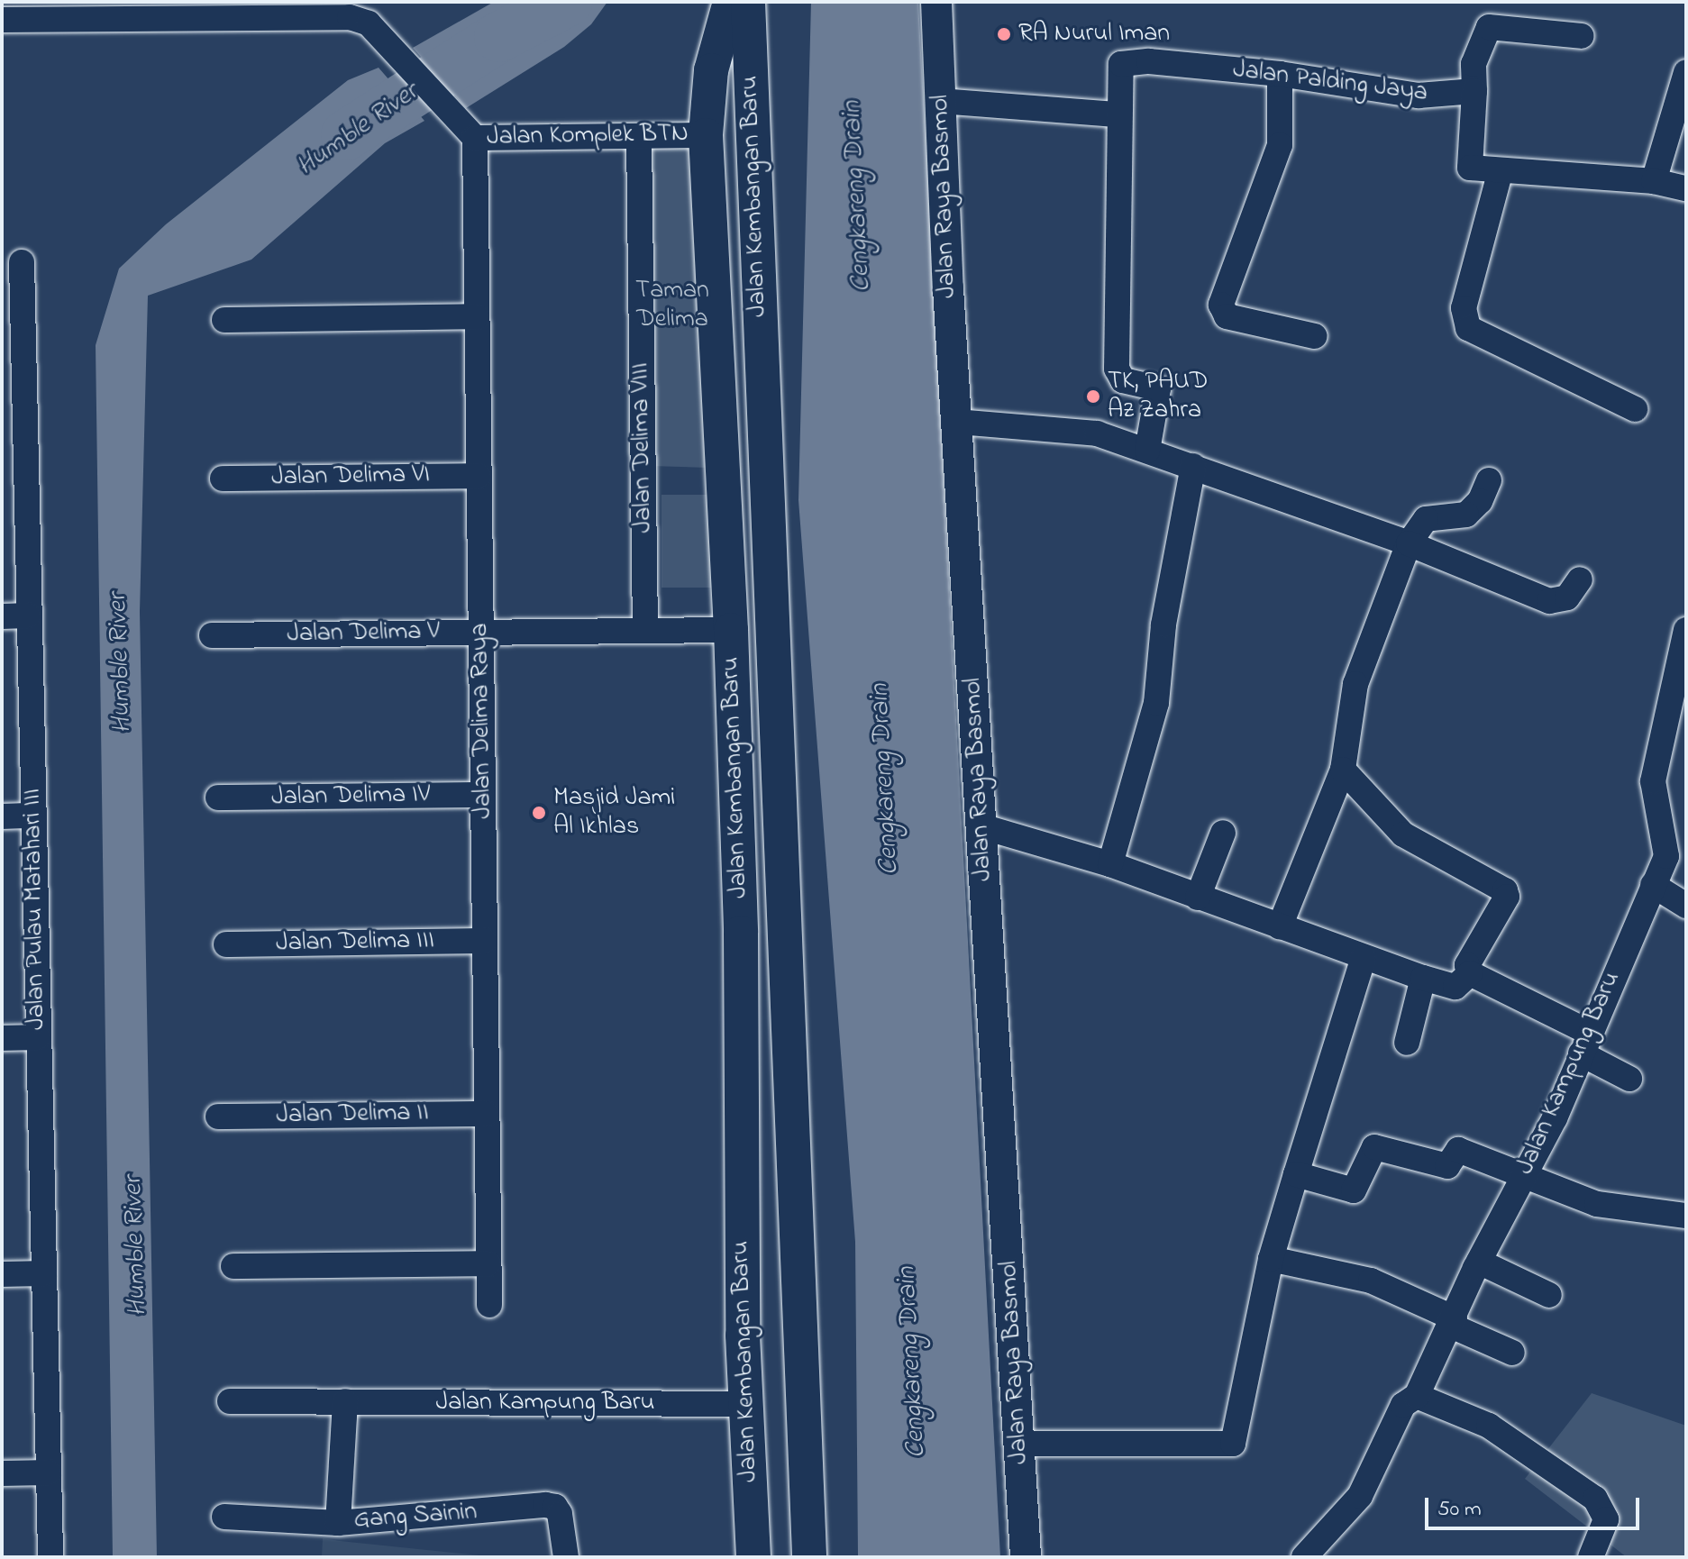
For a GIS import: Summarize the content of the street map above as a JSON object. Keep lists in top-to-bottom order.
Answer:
{
  "streets": {
    "main road": ["Jalan Kembangan Baru"],
    "street": [
      "Jalan Palding Jaya",
      "Jalan Komplek BTN",
      "Jalan Raya Basmol",
      "Jalan Delima VIII",
      "Jalan Delima VI",
      "Jalan Delima V",
      "Jalan Delima Raya",
      "Jalan Delima IV",
      "Jalan Pulau Matahari III",
      "Jalan Delima III",
      "Jalan Kampung Baru",
      "Jalan Delima II",
      "Gang Sainin"
    ]
  },
  "crossings": [
    ["Jalan Komplek BTN", "Jalan Kembangan Baru"],
    ["Jalan Komplek BTN", "Jalan Delima VIII"],
    ["Jalan Komplek BTN", "Jalan Delima Raya"],
    ["Jalan Kembangan Baru", "Jalan Delima V"],
    ["Jalan Kembangan Baru", "Jalan Kampung Baru"],
    ["Jalan Delima VIII", "Jalan Delima V"],
    ["Jalan Delima VI", "Jalan Delima Raya"],
    ["Jalan Delima V", "Jalan Delima Raya"],
    ["Jalan Delima Raya", "Jalan Delima IV"],
    ["Jalan Delima Raya", "Jalan Delima III"],
    ["Jalan Delima Raya", "Jalan Delima II"]
  ],
  "water": ["Humble River", "Cengkareng Drain"],
  "parks": ["Taman Delima"],
  "places": ["RA Nurul Iman", "TK, PAUD Az Zahra", "Masjid Jami Al Ikhlas"],
  "scale_bar": "50 m"
}
